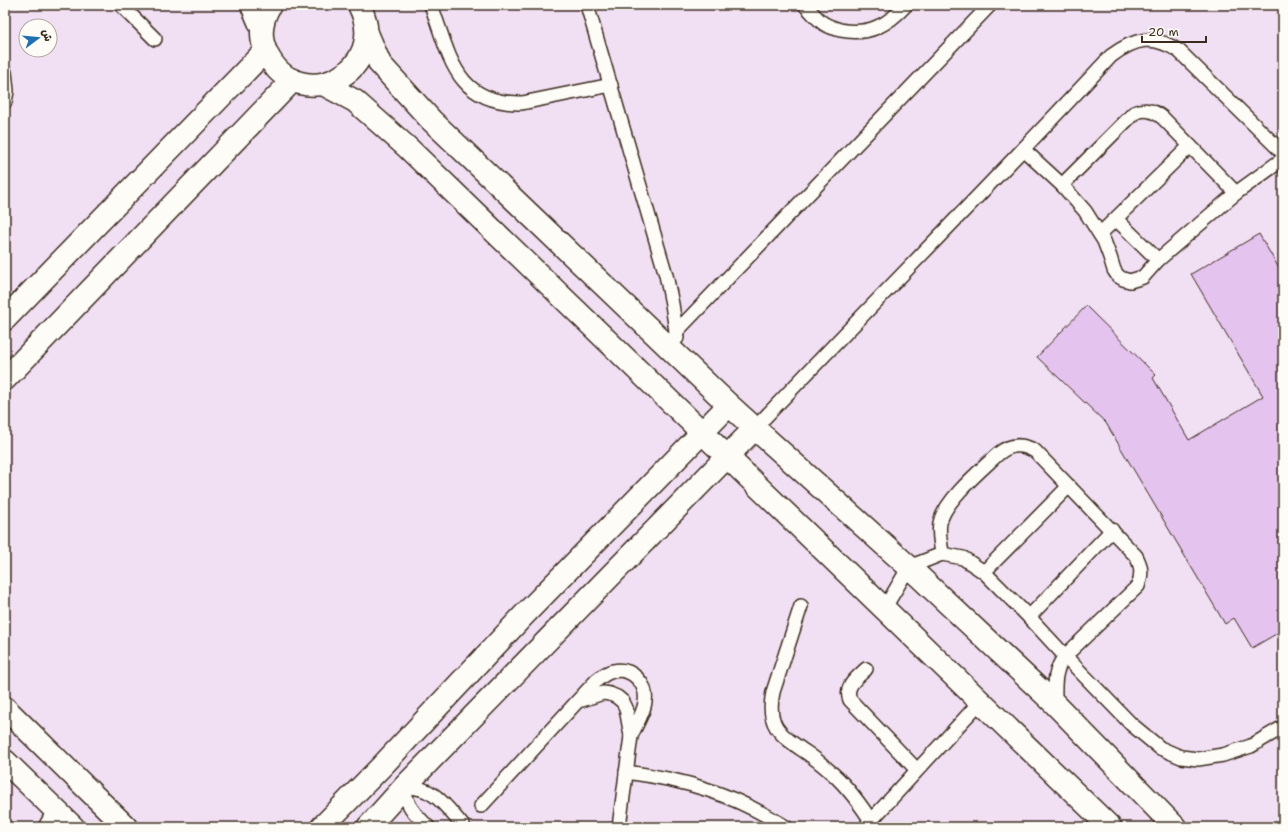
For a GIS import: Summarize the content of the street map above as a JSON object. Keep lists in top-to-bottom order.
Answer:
{
  "scale_bar": "20 m",
  "north": "right"
}
